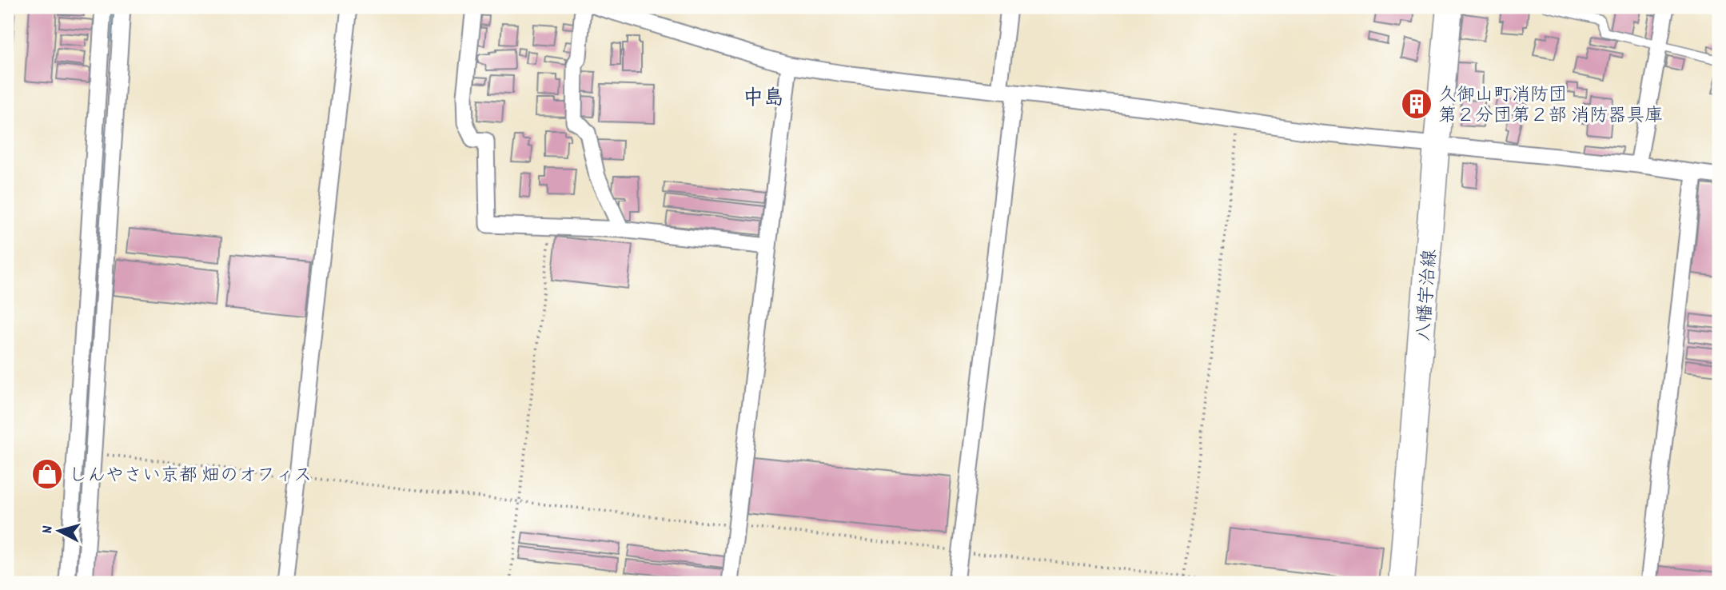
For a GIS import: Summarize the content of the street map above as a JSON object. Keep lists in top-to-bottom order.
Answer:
{
  "streets": {
    "main road": ["八幡宇治線"]
  },
  "districts": ["中島"],
  "places": {
    "building": ["久御山町消防団 第２分団第２部 消防器具庫"],
    "shop": ["しんやさい京都 畑のオフィス"]
  },
  "north": "left"
}
